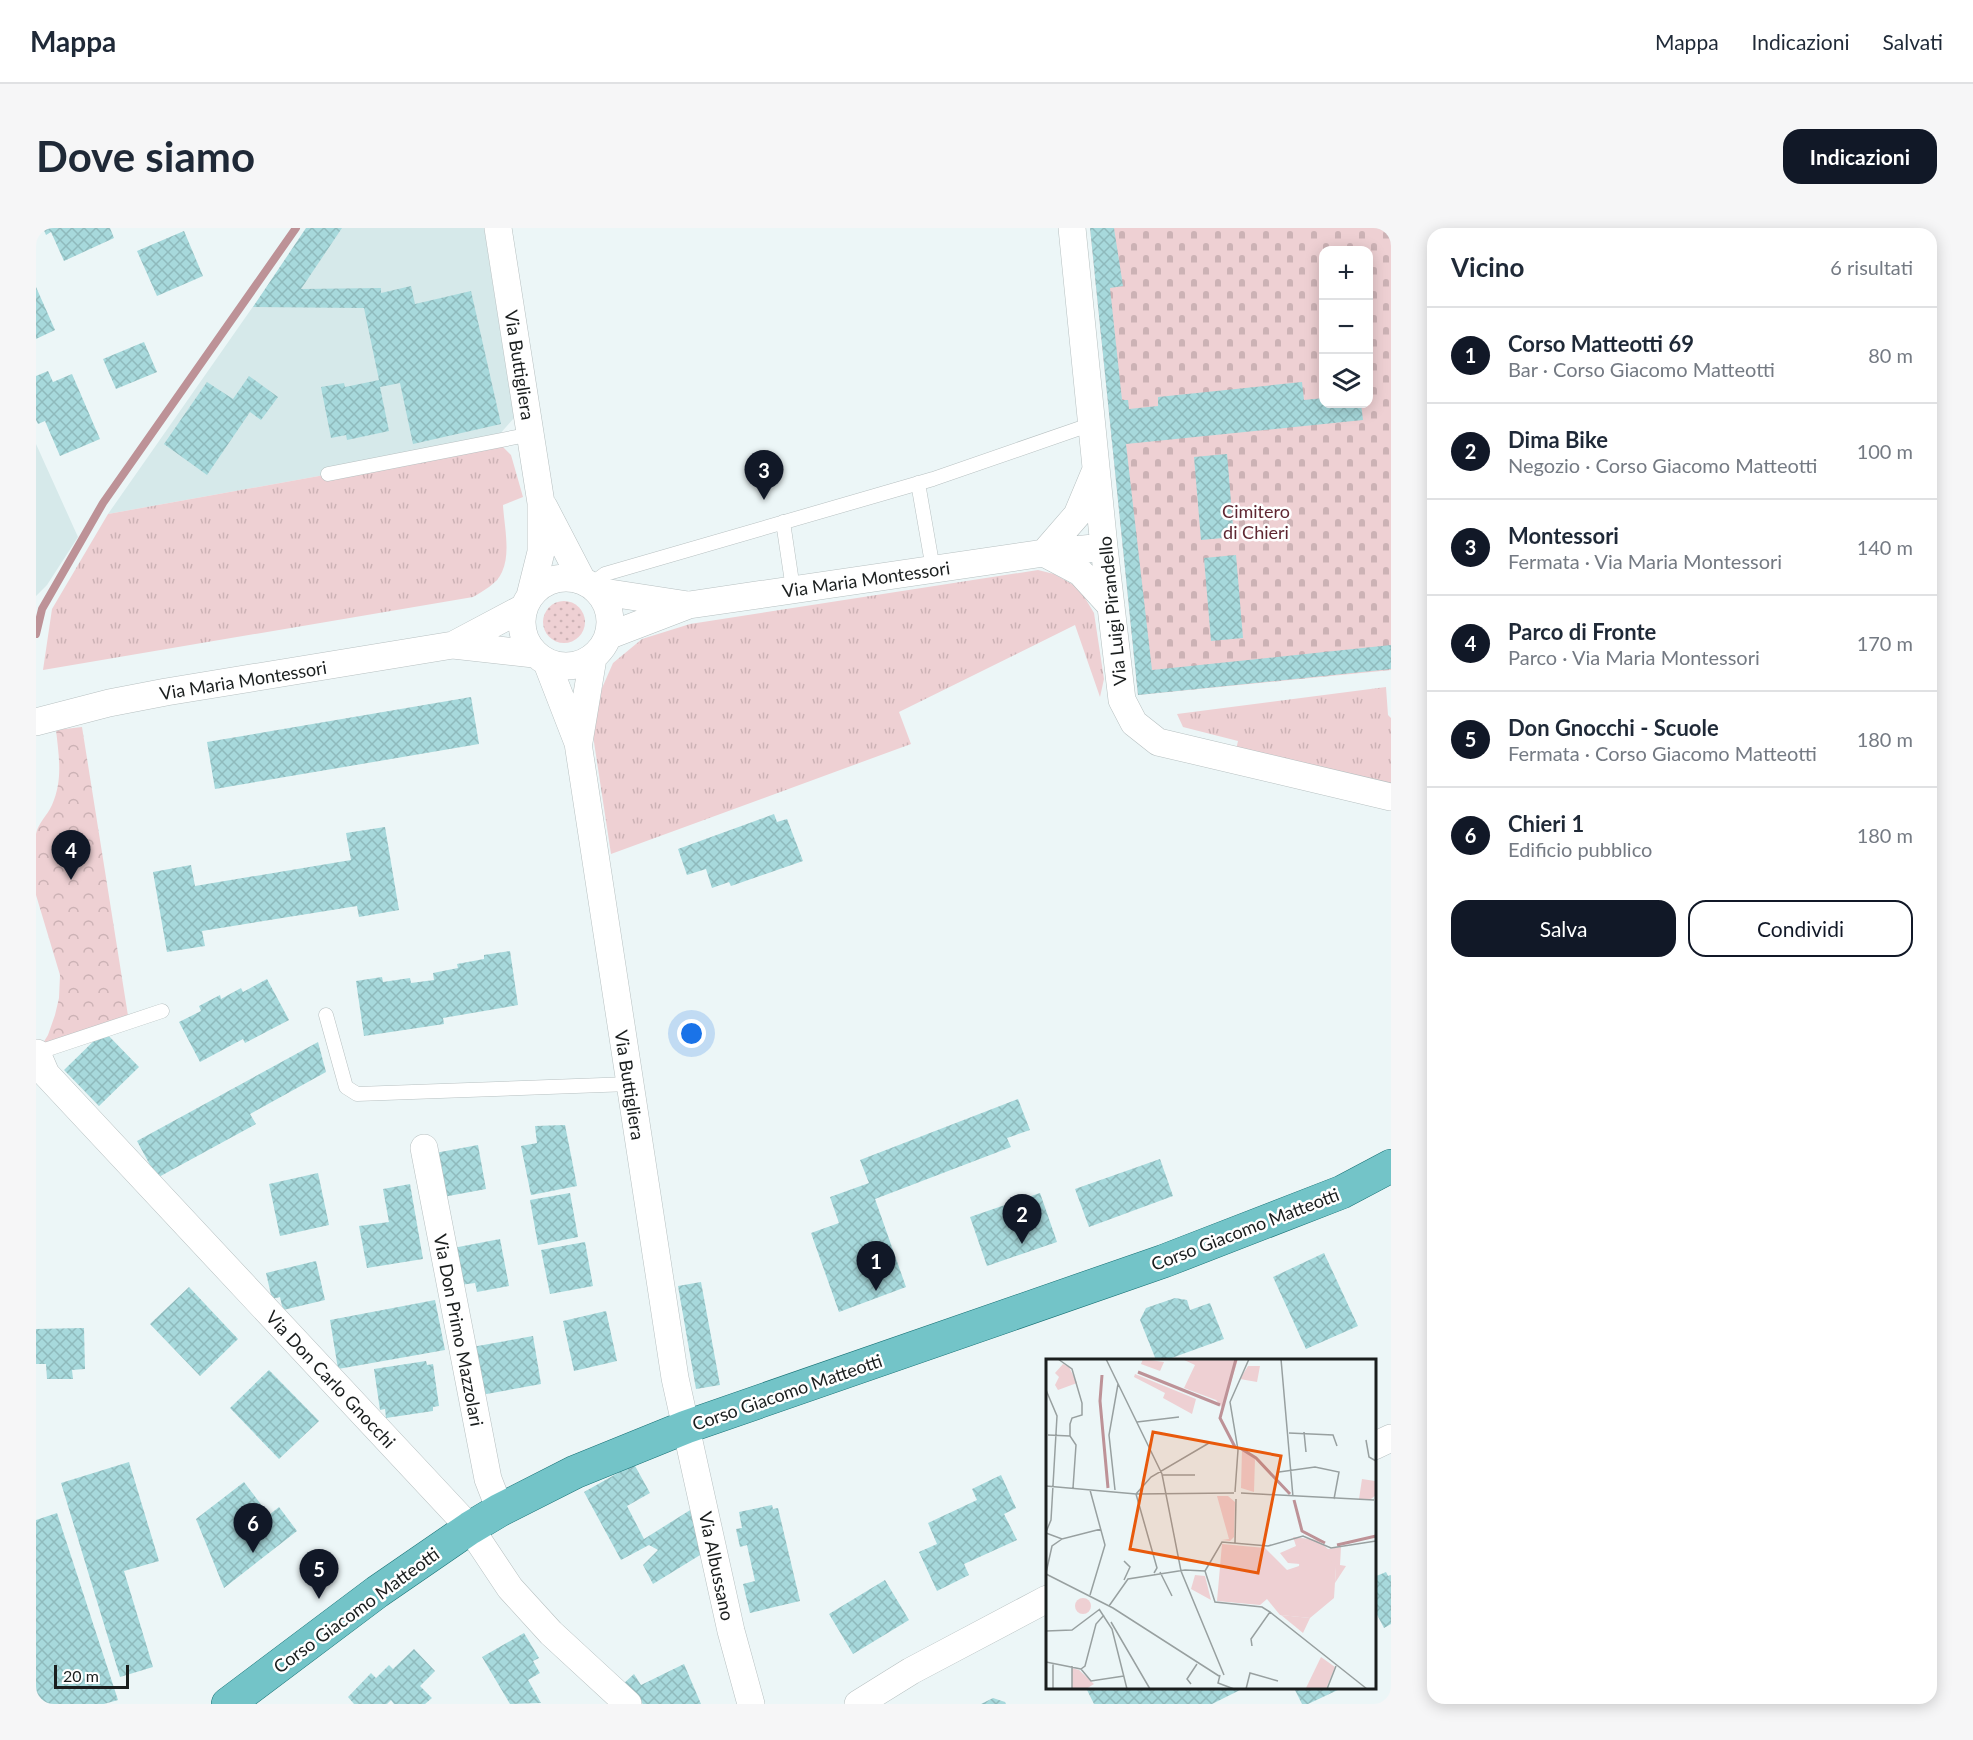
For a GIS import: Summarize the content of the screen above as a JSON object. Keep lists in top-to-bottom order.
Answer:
{
  "streets": {
    "main road": ["Corso Giacomo Matteotti"],
    "street": [
      "Via Buttigliera",
      "Via Maria Montessori",
      "Via Luigi Pirandello",
      "Via Don Primo Mazzolari",
      "Via Don Carlo Gnocchi",
      "Via Albussano"
    ]
  },
  "crossings": [
    ["Via Buttigliera", "Via Maria Montessori"],
    ["Via Buttigliera", "Corso Giacomo Matteotti"],
    ["Via Buttigliera", "Via Albussano"],
    ["Via Maria Montessori", "Via Luigi Pirandello"],
    ["Corso Giacomo Matteotti", "Via Don Primo Mazzolari"],
    ["Corso Giacomo Matteotti", "Via Don Carlo Gnocchi"],
    ["Corso Giacomo Matteotti", "Via Albussano"]
  ],
  "parks": ["Cimitero di Chieri"],
  "scale_bar": "20 m",
  "page": {
    "header": "Mappa",
    "nav": ["Mappa", "Indicazioni", "Salvati"],
    "buttons": [
      "Indicazioni",
      ["Salva", "Condividi"]
    ],
    "title": "Dove siamo",
    "heading": ["Vicino", "6 risultati"],
    "map_buttons": ["+", "−"],
    "list": [
      {
        "mark": "1",
        "name": "Corso Matteotti 69",
        "note": "Bar · Corso Giacomo Matteotti",
        "value": "80 m"
      },
      {
        "mark": "2",
        "name": "Dima Bike",
        "note": "Negozio · Corso Giacomo Matteotti",
        "value": "100 m"
      },
      {
        "mark": "3",
        "name": "Montessori",
        "note": "Fermata · Via Maria Montessori",
        "value": "140 m"
      },
      {
        "mark": "4",
        "name": "Parco di Fronte",
        "note": "Parco · Via Maria Montessori",
        "value": "170 m"
      },
      {
        "mark": "5",
        "name": "Don Gnocchi - Scuole",
        "note": "Fermata · Corso Giacomo Matteotti",
        "value": "180 m"
      },
      {
        "mark": "6",
        "name": "Chieri 1",
        "note": "Edificio pubblico",
        "value": "180 m"
      }
    ],
    "pins": [
      "3",
      "4",
      "2",
      "1",
      "6",
      "5"
    ],
    "scale": "20 m"
  }
}
